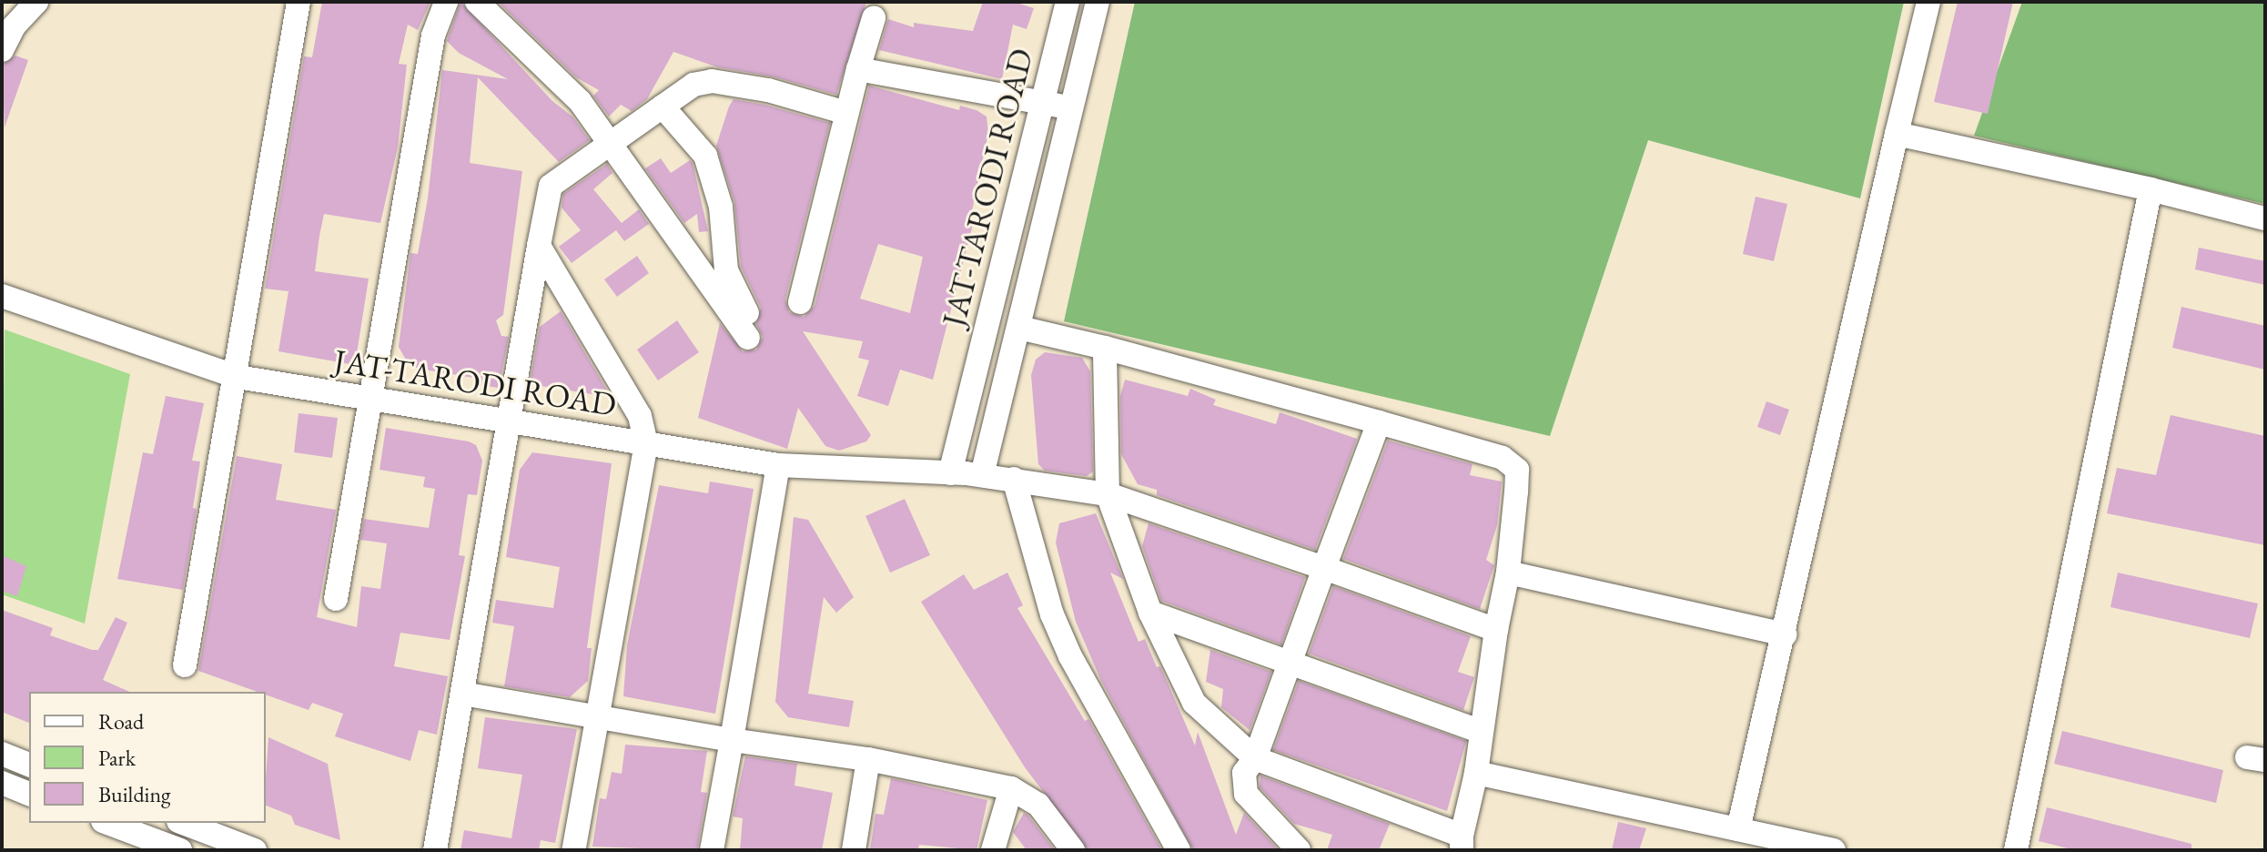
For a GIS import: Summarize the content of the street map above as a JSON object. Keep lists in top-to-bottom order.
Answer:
{
  "streets": {
    "street": ["JAT-TARODI ROAD"]
  },
  "legend": ["Road", "Park", "Building"]
}
